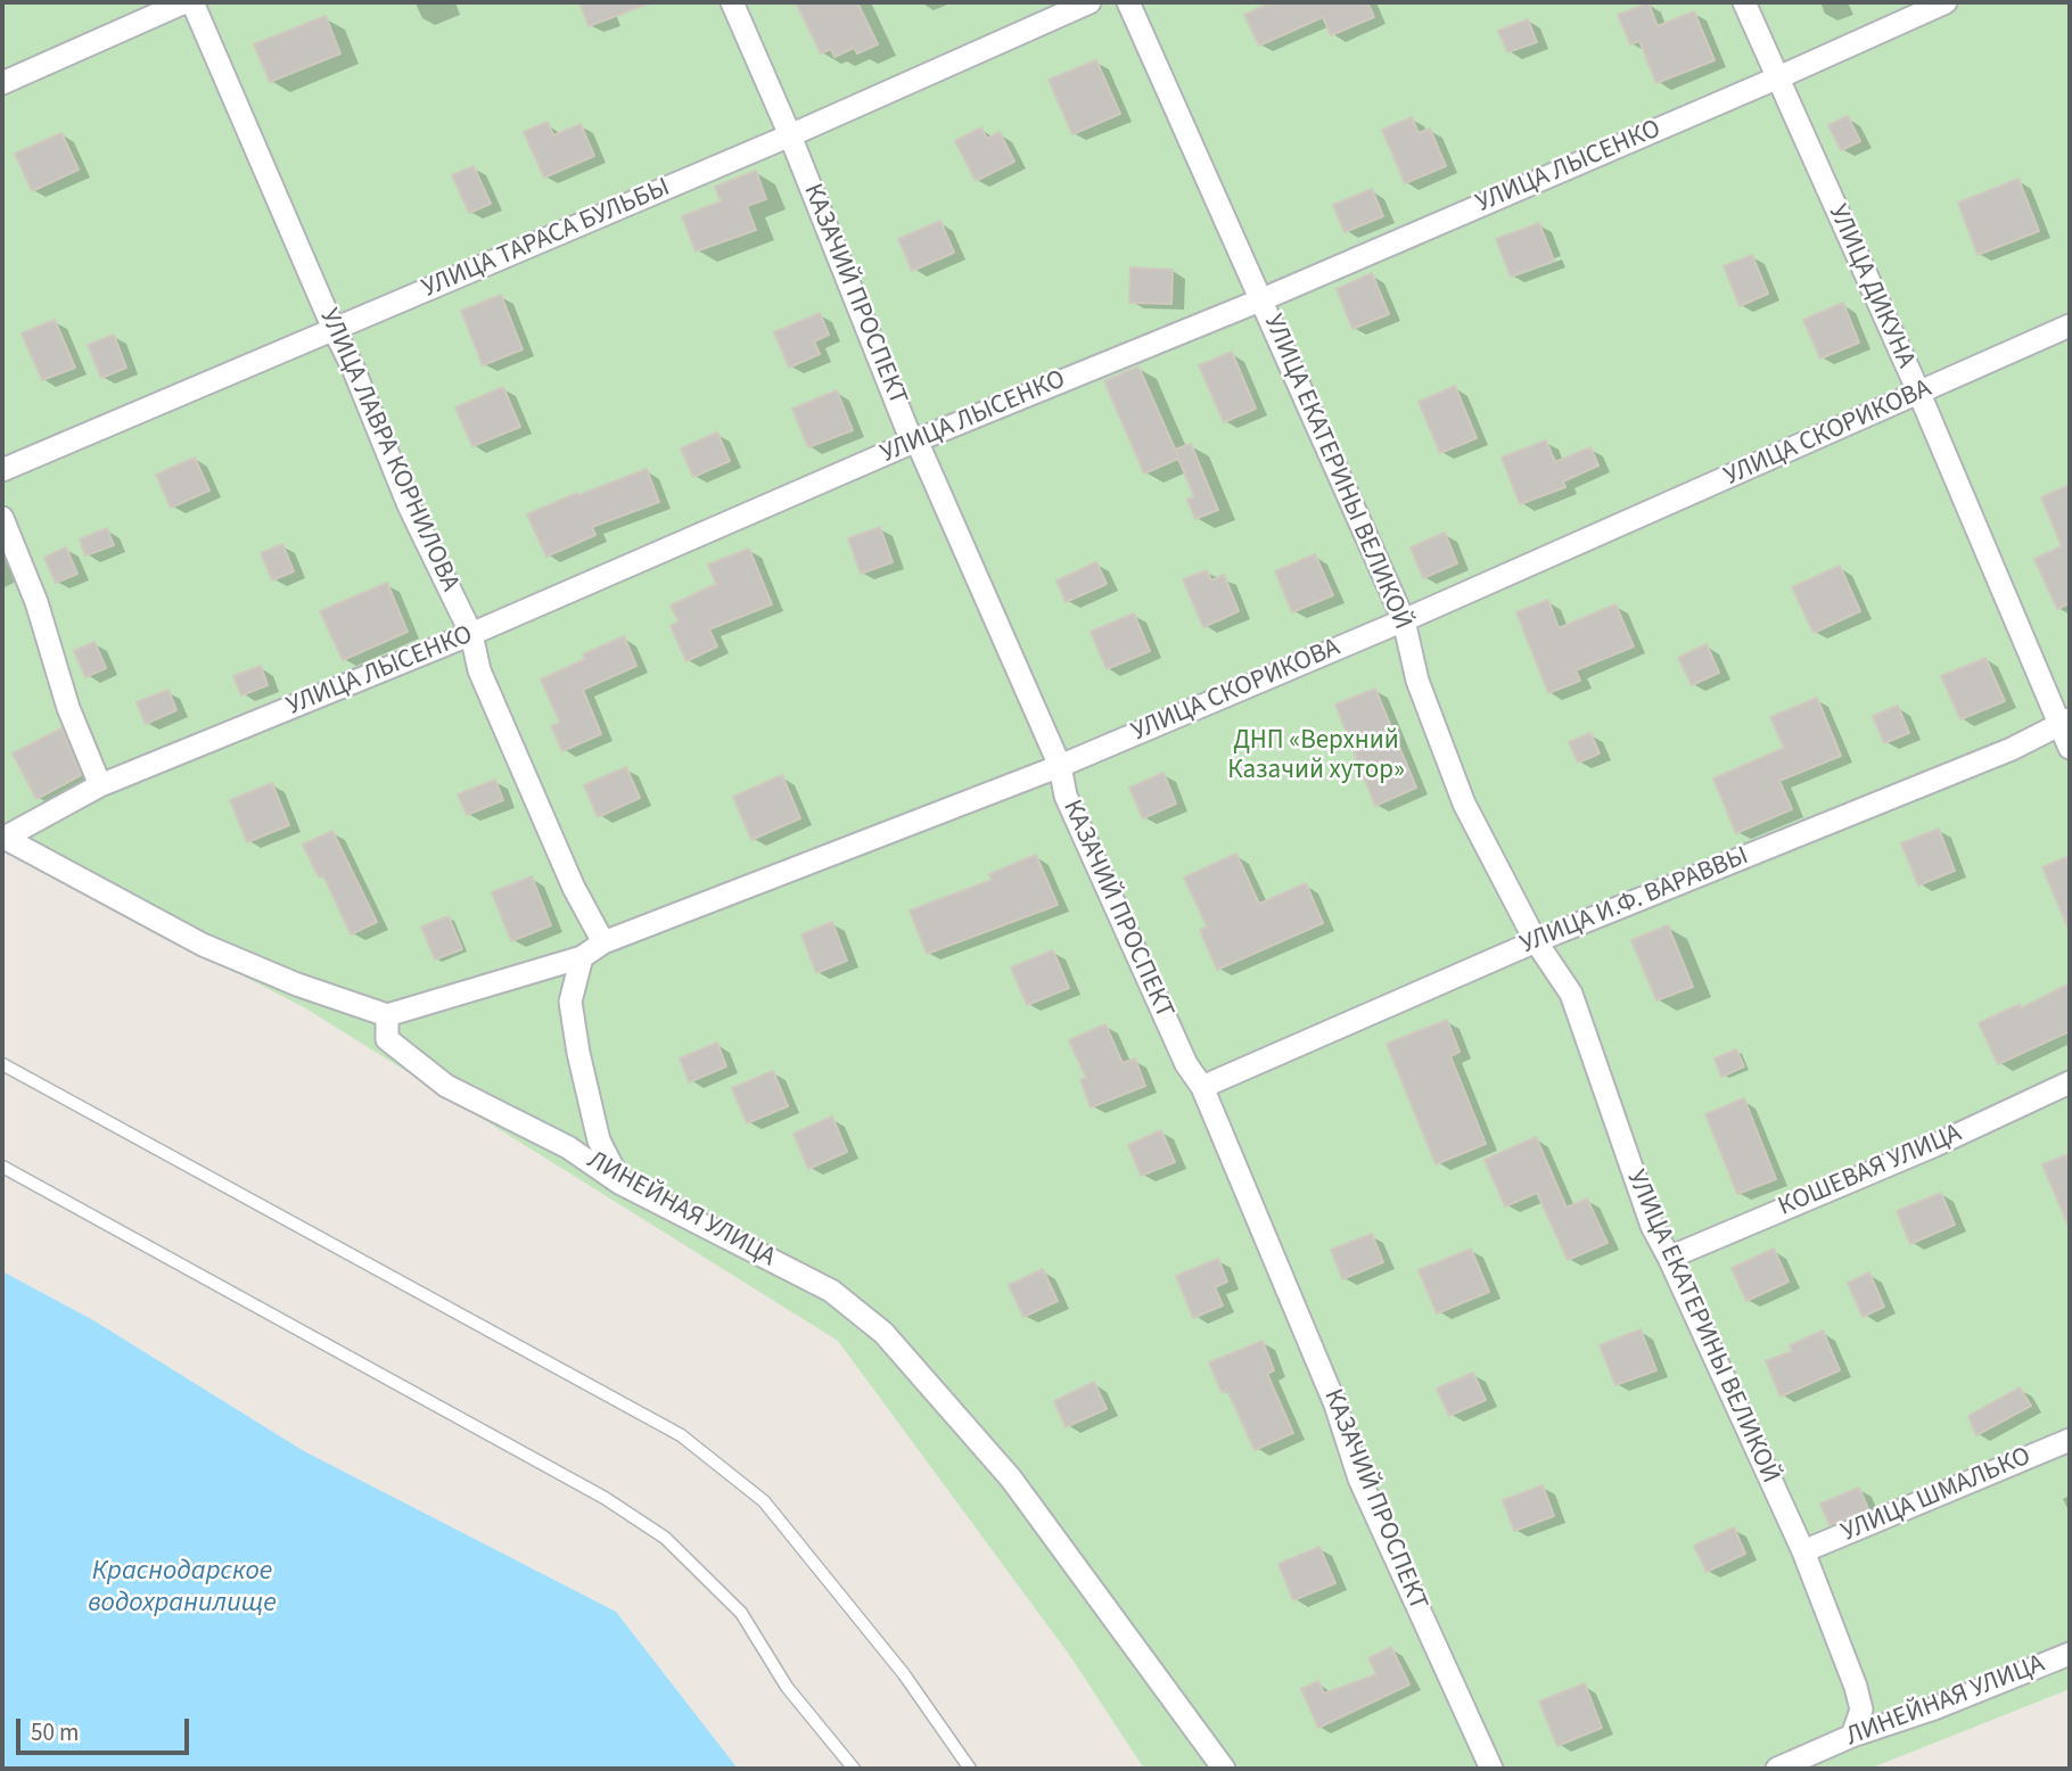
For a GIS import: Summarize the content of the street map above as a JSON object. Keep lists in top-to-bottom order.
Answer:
{
  "streets": {
    "street": [
      "УЛИЦА ЛЫСЕНКО",
      "УЛИЦА ТАРАСА БУЛЬБЫ",
      "УЛИЦА ДИКУНА",
      "КАЗАЧИЙ ПРОСПЕКТ",
      "УЛИЦА СКОРИКОВА",
      "УЛИЦА ЛАВРА КОРНИЛОВА",
      "УЛИЦА ЕКАТЕРИНЫ ВЕЛИКОЙ",
      "УЛИЦА И.Ф. ВАРАВВЫ",
      "КОШЕВАЯ УЛИЦА",
      "ЛИНЕЙНАЯ УЛИЦА",
      "УЛИЦА ШМАЛЬКО"
    ]
  },
  "crossings": [
    ["УЛИЦА ЛЫСЕНКО", "УЛИЦА ДИКУНА"],
    ["УЛИЦА ЛЫСЕНКО", "КАЗАЧИЙ ПРОСПЕКТ"],
    ["УЛИЦА ЛЫСЕНКО", "УЛИЦА ЛАВРА КОРНИЛОВА"],
    ["УЛИЦА ЛЫСЕНКО", "УЛИЦА ЕКАТЕРИНЫ ВЕЛИКОЙ"],
    ["УЛИЦА ТАРАСА БУЛЬБЫ", "КАЗАЧИЙ ПРОСПЕКТ"],
    ["УЛИЦА ТАРАСА БУЛЬБЫ", "УЛИЦА ЛАВРА КОРНИЛОВА"],
    ["УЛИЦА ДИКУНА", "УЛИЦА СКОРИКОВА"],
    ["УЛИЦА ДИКУНА", "УЛИЦА И.Ф. ВАРАВВЫ"],
    ["КАЗАЧИЙ ПРОСПЕКТ", "УЛИЦА СКОРИКОВА"],
    ["КАЗАЧИЙ ПРОСПЕКТ", "УЛИЦА И.Ф. ВАРАВВЫ"],
    ["УЛИЦА СКОРИКОВА", "УЛИЦА ЛАВРА КОРНИЛОВА"],
    ["УЛИЦА СКОРИКОВА", "УЛИЦА ЕКАТЕРИНЫ ВЕЛИКОЙ"],
    ["УЛИЦА СКОРИКОВА", "ЛИНЕЙНАЯ УЛИЦА"],
    ["УЛИЦА ЕКАТЕРИНЫ ВЕЛИКОЙ", "УЛИЦА И.Ф. ВАРАВВЫ"],
    ["УЛИЦА ЕКАТЕРИНЫ ВЕЛИКОЙ", "КОШЕВАЯ УЛИЦА"],
    ["УЛИЦА ЕКАТЕРИНЫ ВЕЛИКОЙ", "ЛИНЕЙНАЯ УЛИЦА"],
    ["УЛИЦА ЕКАТЕРИНЫ ВЕЛИКОЙ", "УЛИЦА ШМАЛЬКО"]
  ],
  "water": ["Краснодарское водохранилище"],
  "parks": ["ДНП «Верхний Казачий хутор»"],
  "scale_bar": "50 m"
}
